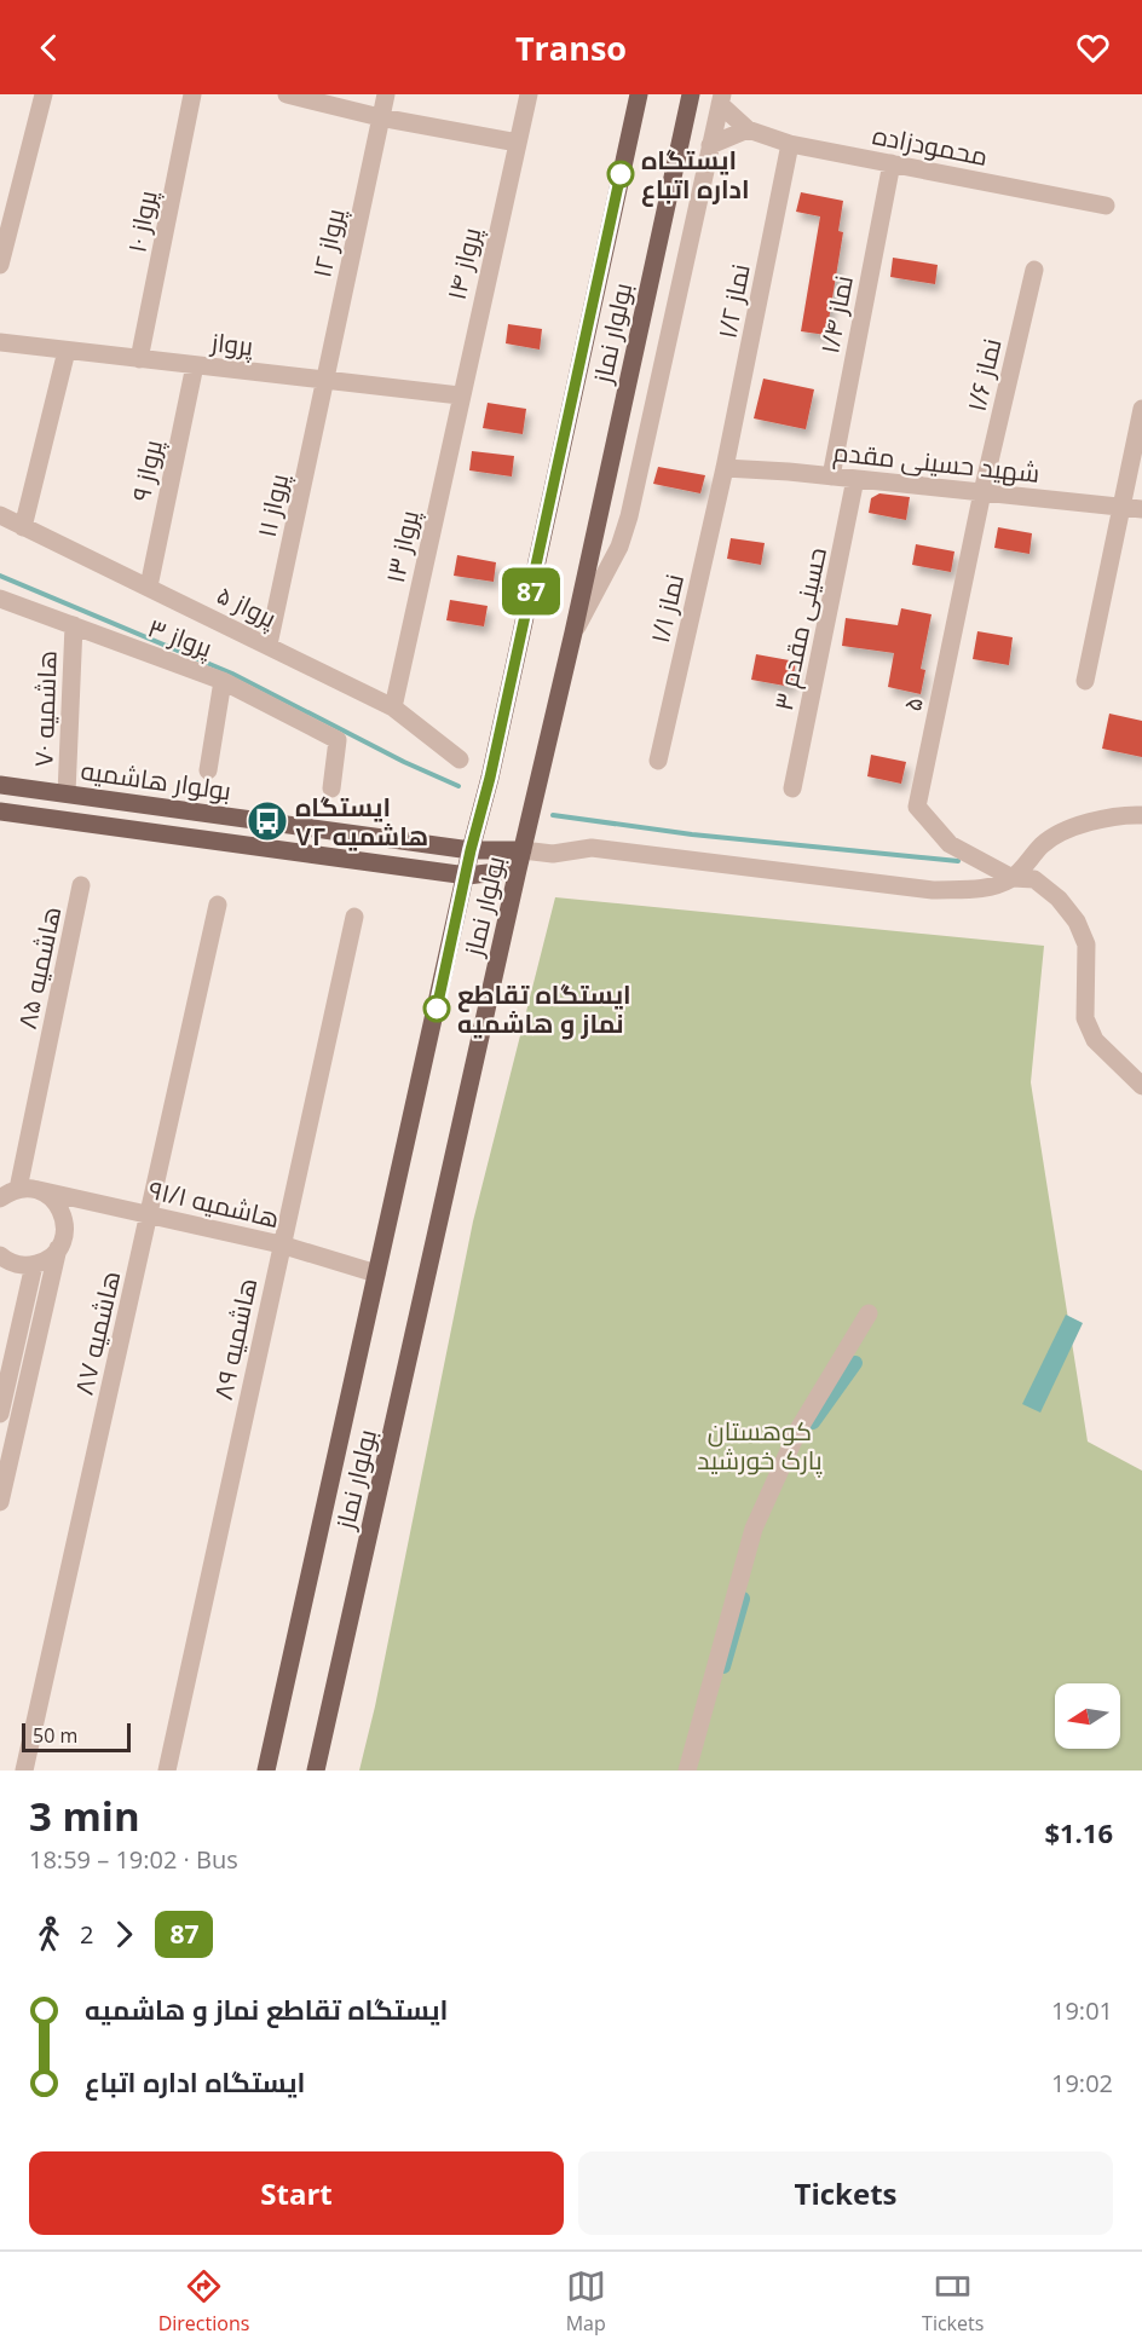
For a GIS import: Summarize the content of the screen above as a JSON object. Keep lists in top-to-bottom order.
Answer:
{
  "streets": {
    "main road": ["بولوار نماز", "بولوار هاشمیه"],
    "street": [
      "محمودزاده",
      "پرواز ۱۰",
      "پرواز ۱۲",
      "پرواز ۱۴",
      "نماز ۱/۲",
      "نماز ۱/۴",
      "پرواز",
      "نماز ۱/۶",
      "شهید حسینی مقدم",
      "پرواز ۹",
      "پرواز ۱۱",
      "پرواز ۱۳",
      "پرواز ۵",
      "نماز ۱/۱",
      "حسینی مقدم ۳",
      "پرواز ۳",
      "۵",
      "هاشمیه ۷۰",
      "هاشمیه ۸۵",
      "هاشمیه ۹۱/۱",
      "هاشمیه ۸۷",
      "هاشمیه ۸۹"
    ]
  },
  "crossings": [
    ["محمودزاده", "نماز ۱/۲"],
    ["محمودزاده", "نماز ۱/۴"],
    ["پرواز ۱۰", "پرواز"],
    ["پرواز ۱۲", "پرواز"],
    ["پرواز ۱۲", "پرواز ۱۱"],
    ["پرواز ۱۴", "پرواز"],
    ["پرواز ۱۴", "پرواز ۱۳"],
    ["نماز ۱/۲", "شهید حسینی مقدم"],
    ["نماز ۱/۲", "نماز ۱/۱"],
    ["نماز ۱/۴", "شهید حسینی مقدم"],
    ["بولوار نماز", "بولوار هاشمیه"],
    ["بولوار نماز", "هاشمیه ۹۱/۱"],
    ["پرواز", "پرواز ۹"],
    ["پرواز", "پرواز ۱۱"],
    ["پرواز", "پرواز ۱۳"],
    ["نماز ۱/۶", "شهید حسینی مقدم"],
    ["نماز ۱/۶", "۵"],
    ["شهید حسینی مقدم", "نماز ۱/۱"],
    ["شهید حسینی مقدم", "حسینی مقدم ۳"],
    ["شهید حسینی مقدم", "۵"],
    ["پرواز ۹", "پرواز ۵"],
    ["پرواز ۱۱", "پرواز ۵"],
    ["پرواز ۱۳", "پرواز ۵"],
    ["پرواز ۳", "هاشمیه ۷۰"],
    ["هاشمیه ۷۰", "بولوار هاشمیه"],
    ["هاشمیه ۸۵", "هاشمیه ۹۱/۱"],
    ["هاشمیه ۹۱/۱", "هاشمیه ۸۷"],
    ["هاشمیه ۹۱/۱", "هاشمیه ۸۹"]
  ],
  "parks": ["کوهستان پارک خورشید"],
  "places": {
    "other": ["ایستگاه اداره اتباع", "ایستگاه تقاطع نماز و هاشمیه"],
    "bus stop": ["ایستگاه هاشمیه ۷۲"]
  },
  "lines": ["bus line 87"],
  "scale_bar": "50 m",
  "north": "left",
  "page": {
    "header": "Transo",
    "on_map": "87",
    "scale": "50 m",
    "heading": ["3 min", "18:59 – 19:02 · Bus", "$1.16"],
    "legs": ["2", "87"],
    "list": [
      {
        "name": "ایستگاه تقاطع نماز و هاشمیه",
        "value": "19:01"
      },
      {
        "name": "ایستگاه اداره اتباع",
        "value": "19:02"
      }
    ],
    "buttons": ["Start", "Tickets"],
    "tabs": ["Directions", "Map", "Tickets"]
  }
}
